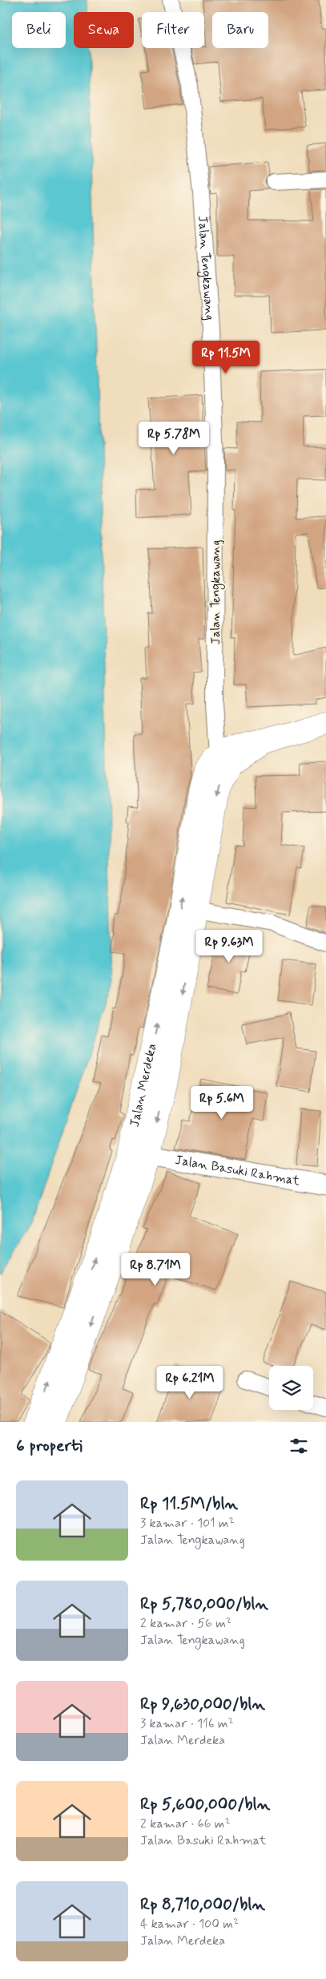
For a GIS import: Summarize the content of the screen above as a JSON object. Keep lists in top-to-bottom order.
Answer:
{
  "streets": {
    "main road": ["Jalan Merdeka"],
    "street": ["Jalan Tengkawang", "Jalan Basuki Rahmat"]
  },
  "crossings": [
    ["Jalan Tengkawang", "Jalan Merdeka"],
    ["Jalan Merdeka", "Jalan Basuki Rahmat"]
  ],
  "page": {
    "chip": [
      "Beli",
      "Sewa",
      "Filter",
      "Baru"
    ],
    "price": [
      "Rp 11.5M",
      "Rp 5.78M",
      "Rp 9.63M",
      "Rp 5.6M",
      "Rp 8.71M",
      "Rp 6.21M"
    ],
    "heading": "6 properti",
    "list": [
      {
        "name": "Rp 11.5M/bln",
        "note": "3 kamar · 101 m² · Jalan Tengkawang"
      },
      {
        "name": "Rp 5,780,000/bln",
        "note": "2 kamar · 56 m² · Jalan Tengkawang"
      },
      {
        "name": "Rp 9,630,000/bln",
        "note": "3 kamar · 116 m² · Jalan Merdeka"
      },
      {
        "name": "Rp 5,600,000/bln",
        "note": "2 kamar · 66 m² · Jalan Basuki Rahmat"
      },
      {
        "name": "Rp 8,710,000/bln",
        "note": "4 kamar · 100 m² · Jalan Merdeka"
      }
    ]
  }
}
